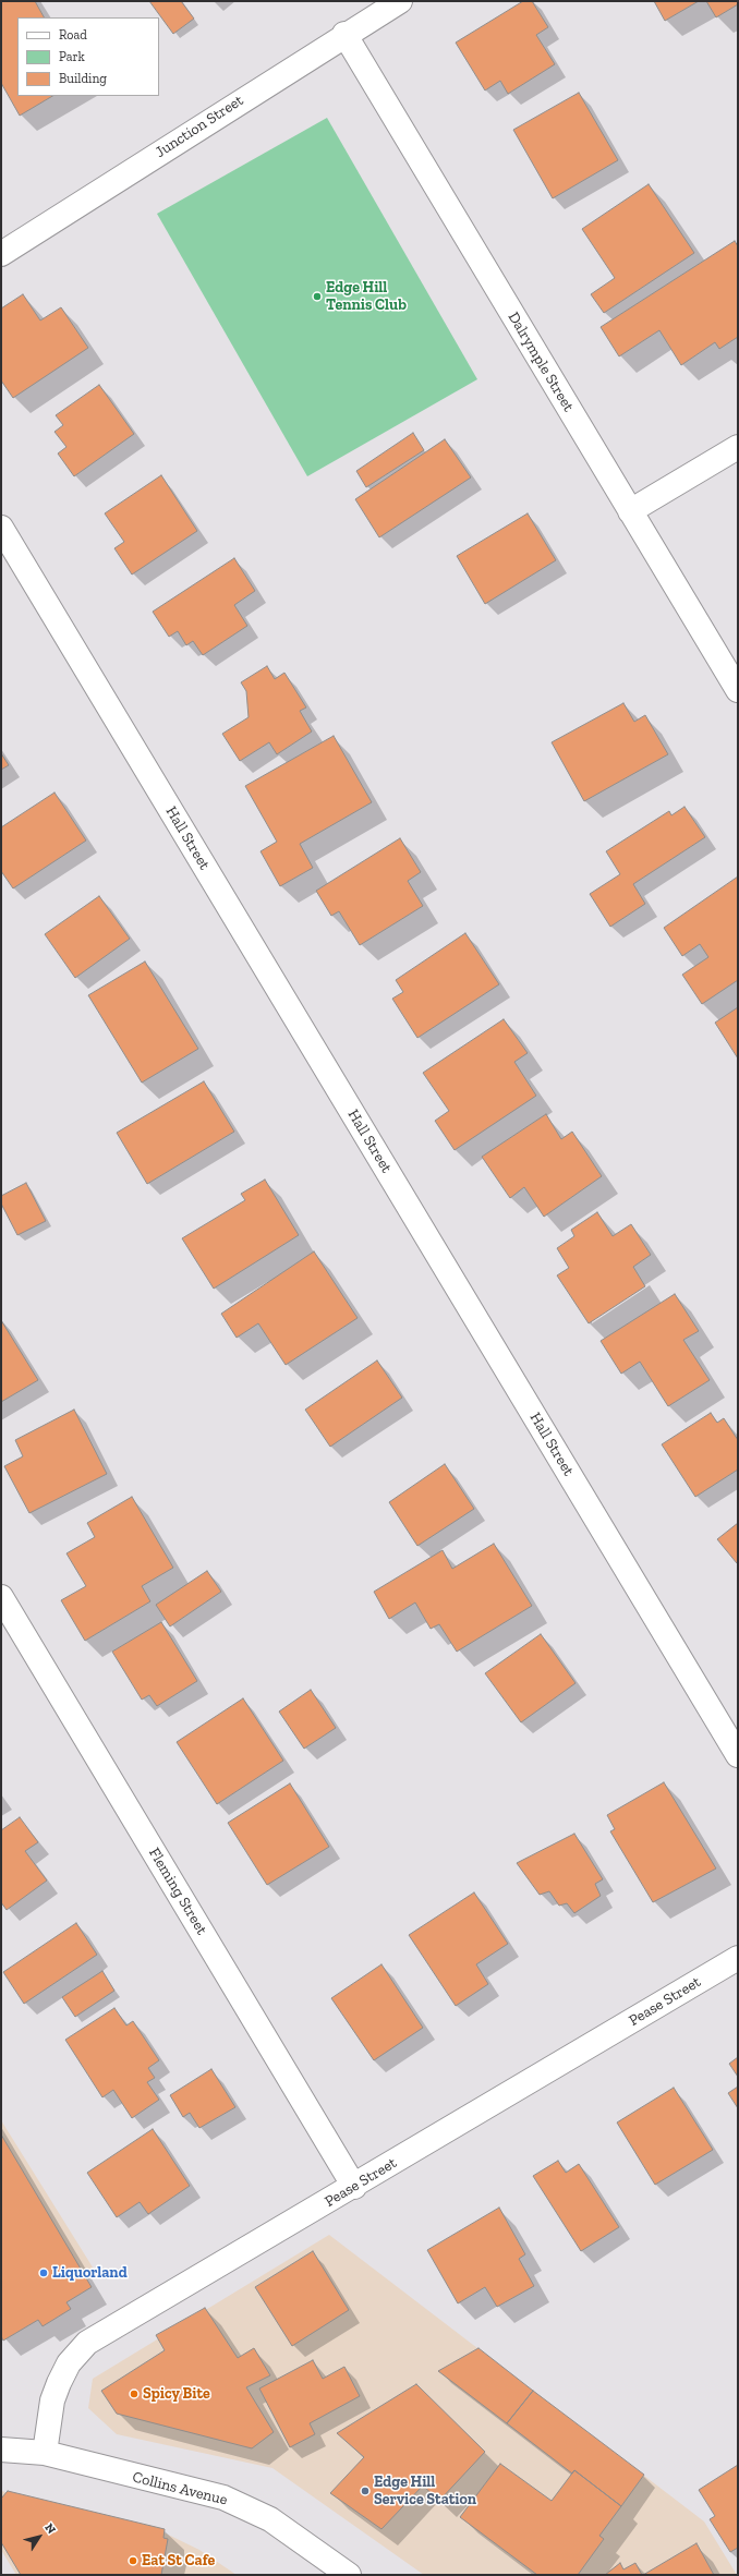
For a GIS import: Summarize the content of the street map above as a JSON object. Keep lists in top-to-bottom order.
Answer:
{
  "streets": {
    "street": [
      "Junction Street",
      "Dalrymple Street",
      "Hall Street",
      "Fleming Street",
      "Pease Street",
      "Collins Avenue"
    ]
  },
  "crossings": [
    ["Junction Street", "Dalrymple Street"],
    ["Fleming Street", "Pease Street"],
    ["Pease Street", "Collins Avenue"]
  ],
  "places": [
    "Edge Hill Tennis Club",
    "Liquorland",
    "Spicy Bite",
    "Edge Hill Service Station",
    "Eat St Cafe"
  ],
  "legend": ["Road", "Park", "Building"],
  "north": "top right"
}
